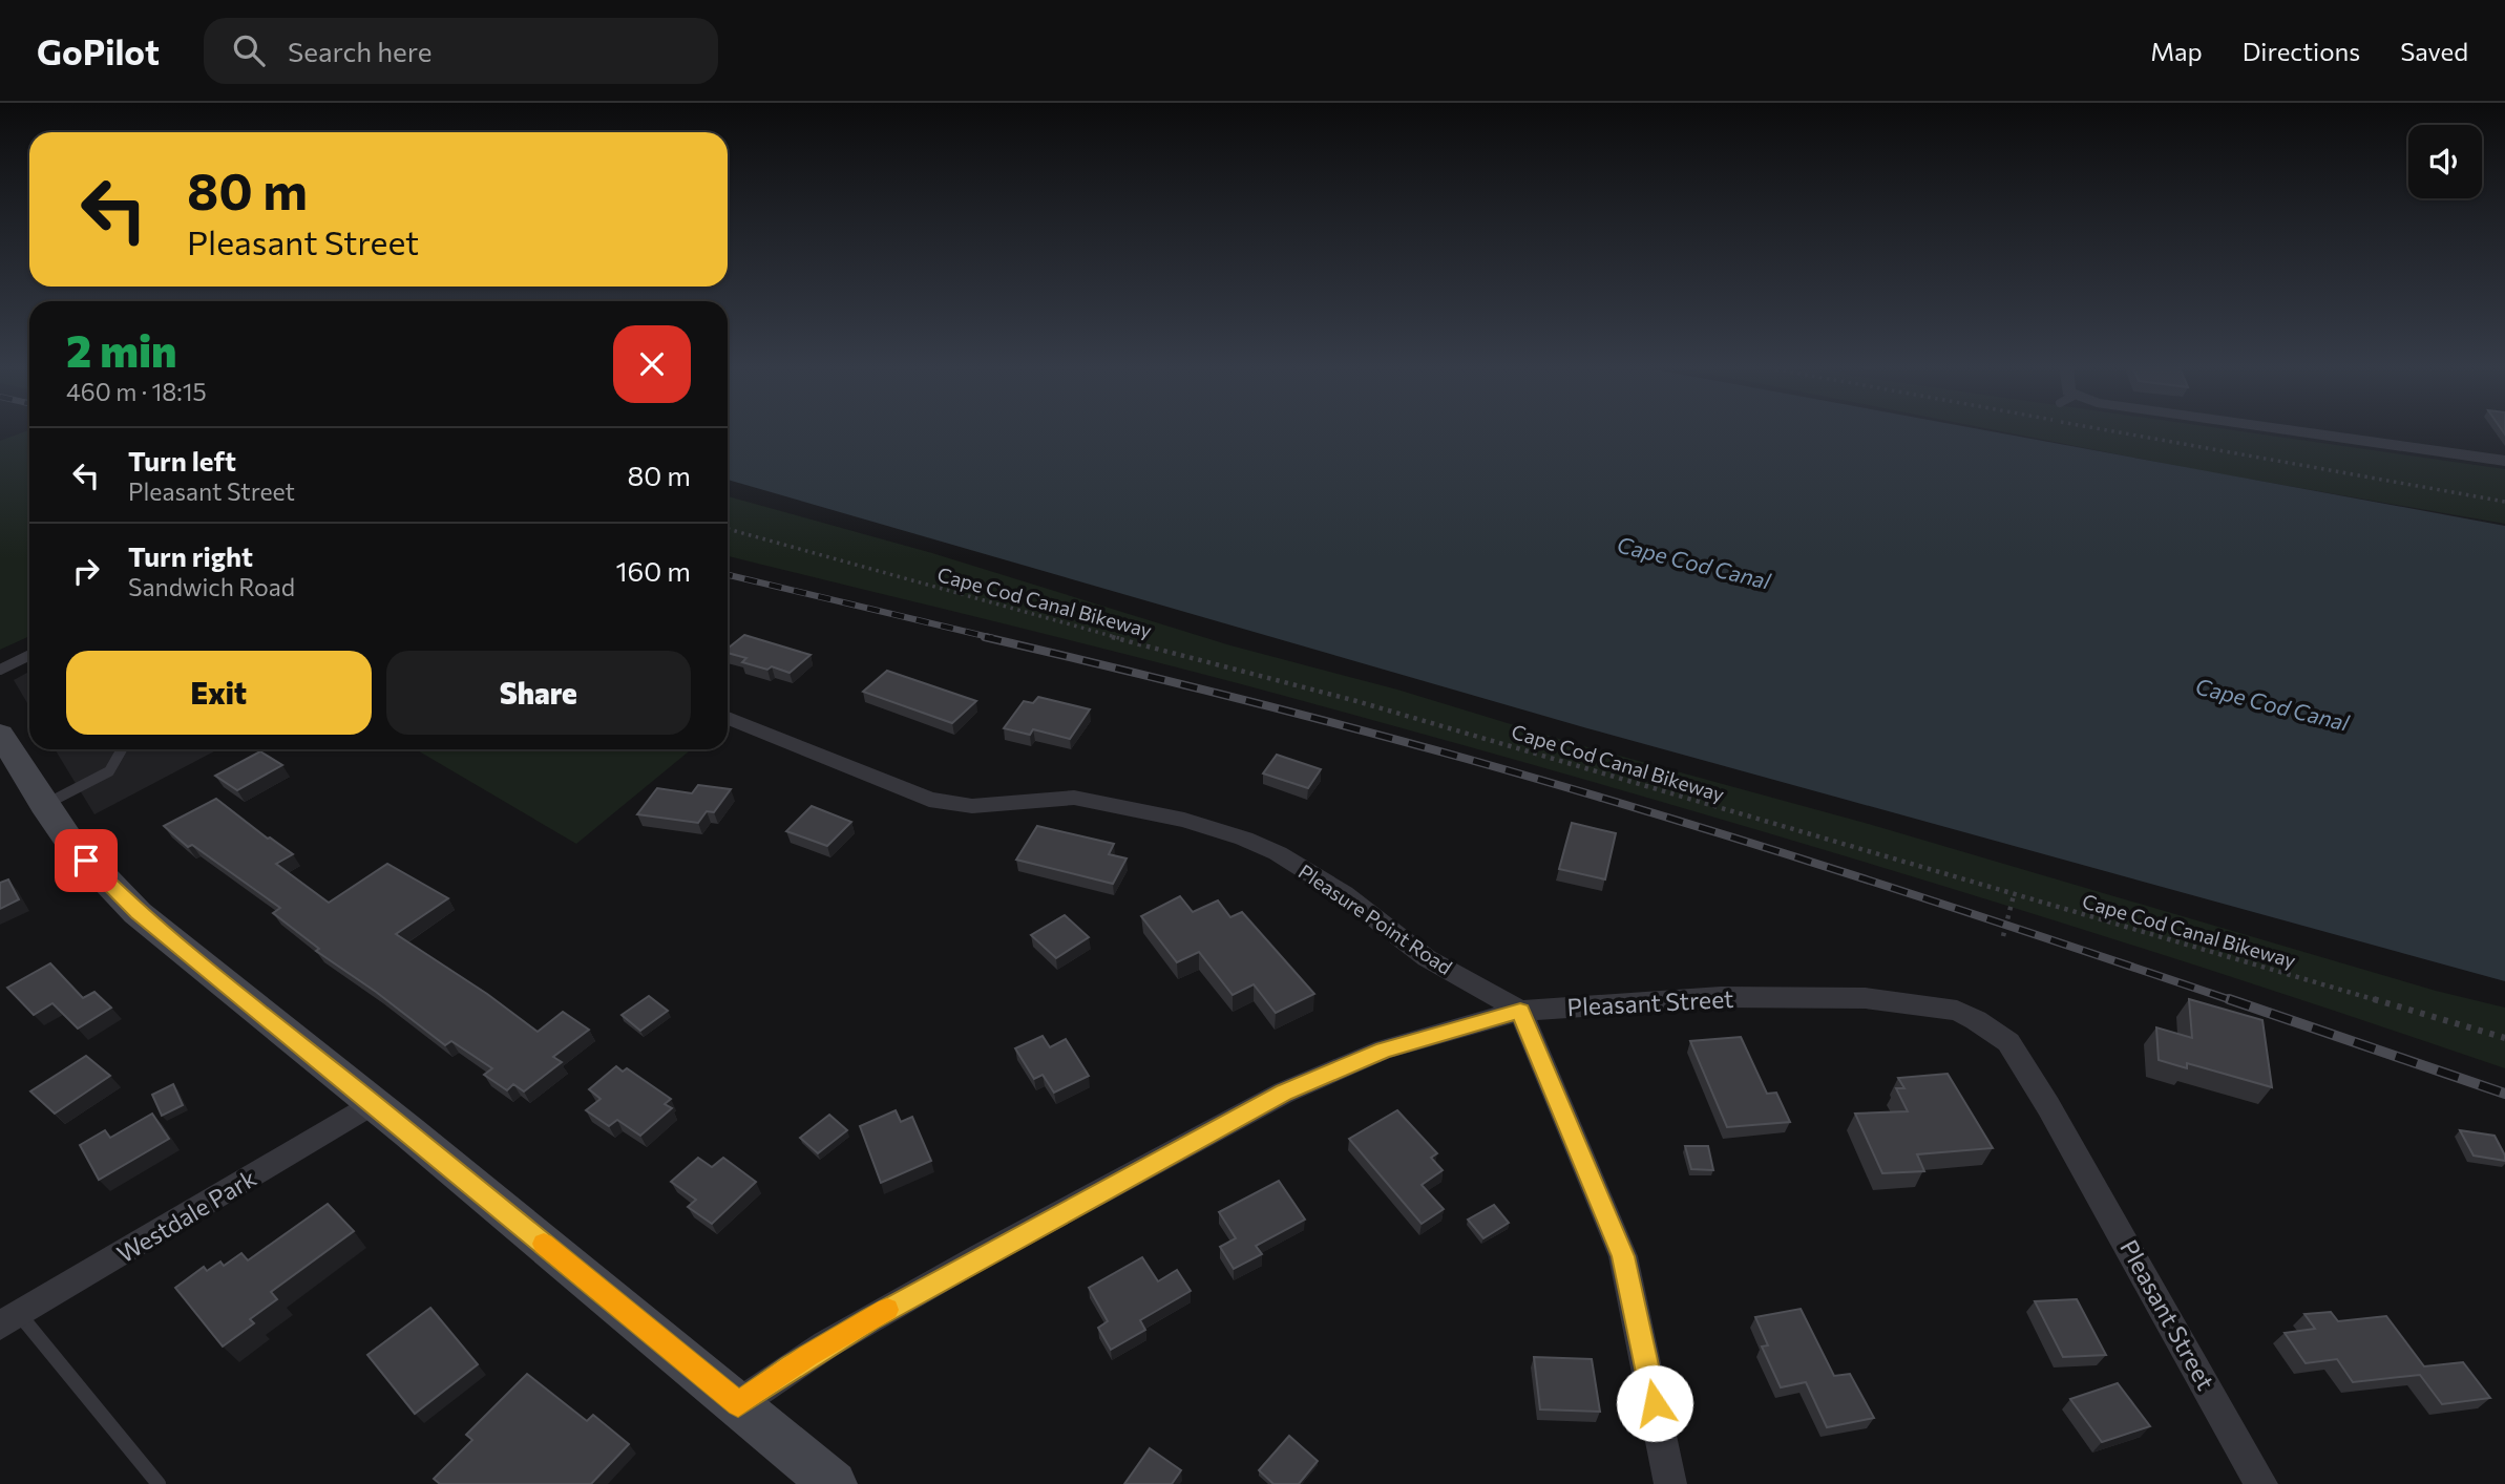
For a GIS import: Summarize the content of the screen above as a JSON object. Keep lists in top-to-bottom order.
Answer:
{
  "streets": {
    "street": ["Pleasure Point Road", "Pleasant Street", "Westdale Park"],
    "path": ["Cape Cod Canal Bikeway"]
  },
  "crossings": [
    ["Pleasure Point Road", "Pleasant Street"]
  ],
  "water": ["Cape Cod Canal"],
  "page": {
    "header": "GoPilot",
    "search": "Search here",
    "nav": ["Map", "Directions", "Saved"],
    "turn": ["80 m", "Pleasant Street"],
    "heading": ["2 min", "460 m · 18:15"],
    "list": [
      {
        "name": "Turn left",
        "note": "Pleasant Street",
        "value": "80 m"
      },
      {
        "name": "Turn right",
        "note": "Sandwich Road",
        "value": "160 m"
      }
    ],
    "buttons": ["Exit", "Share"]
  }
}
